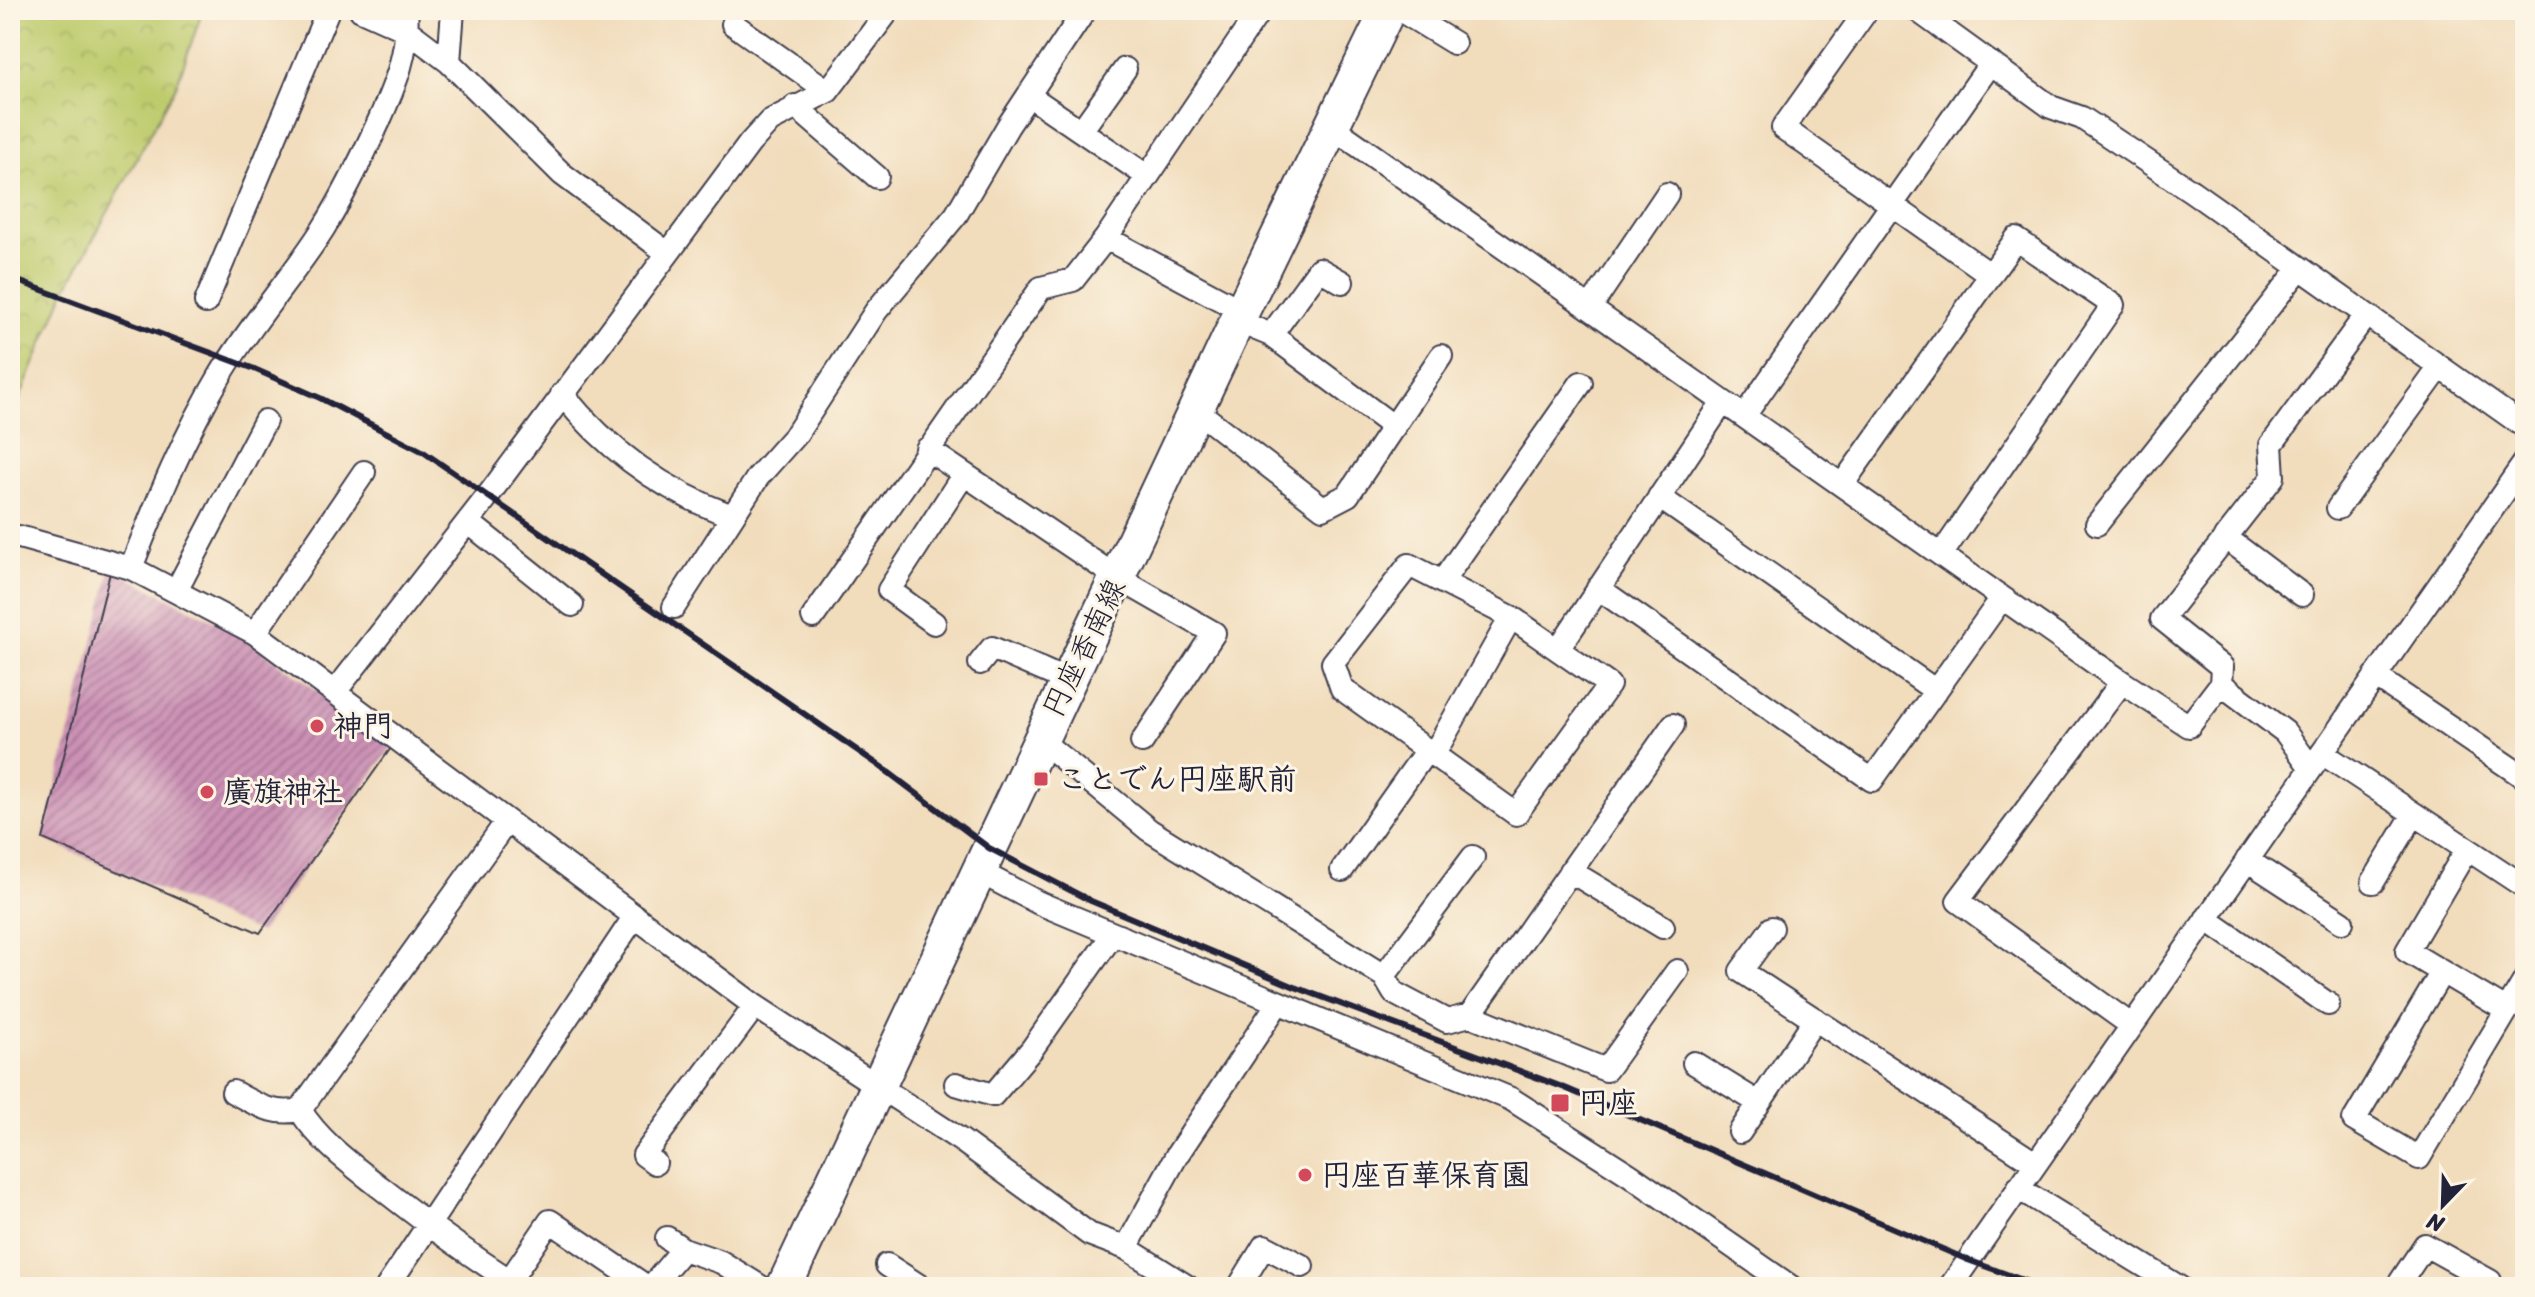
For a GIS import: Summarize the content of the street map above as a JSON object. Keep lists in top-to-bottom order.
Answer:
{
  "streets": {
    "main road": ["円座香南線"]
  },
  "places": {
    "other": ["神門", "廣旗神社", "円座百華保育園"],
    "transit": ["ことでん円座駅前", "円座"]
  },
  "north": "bottom left"
}
